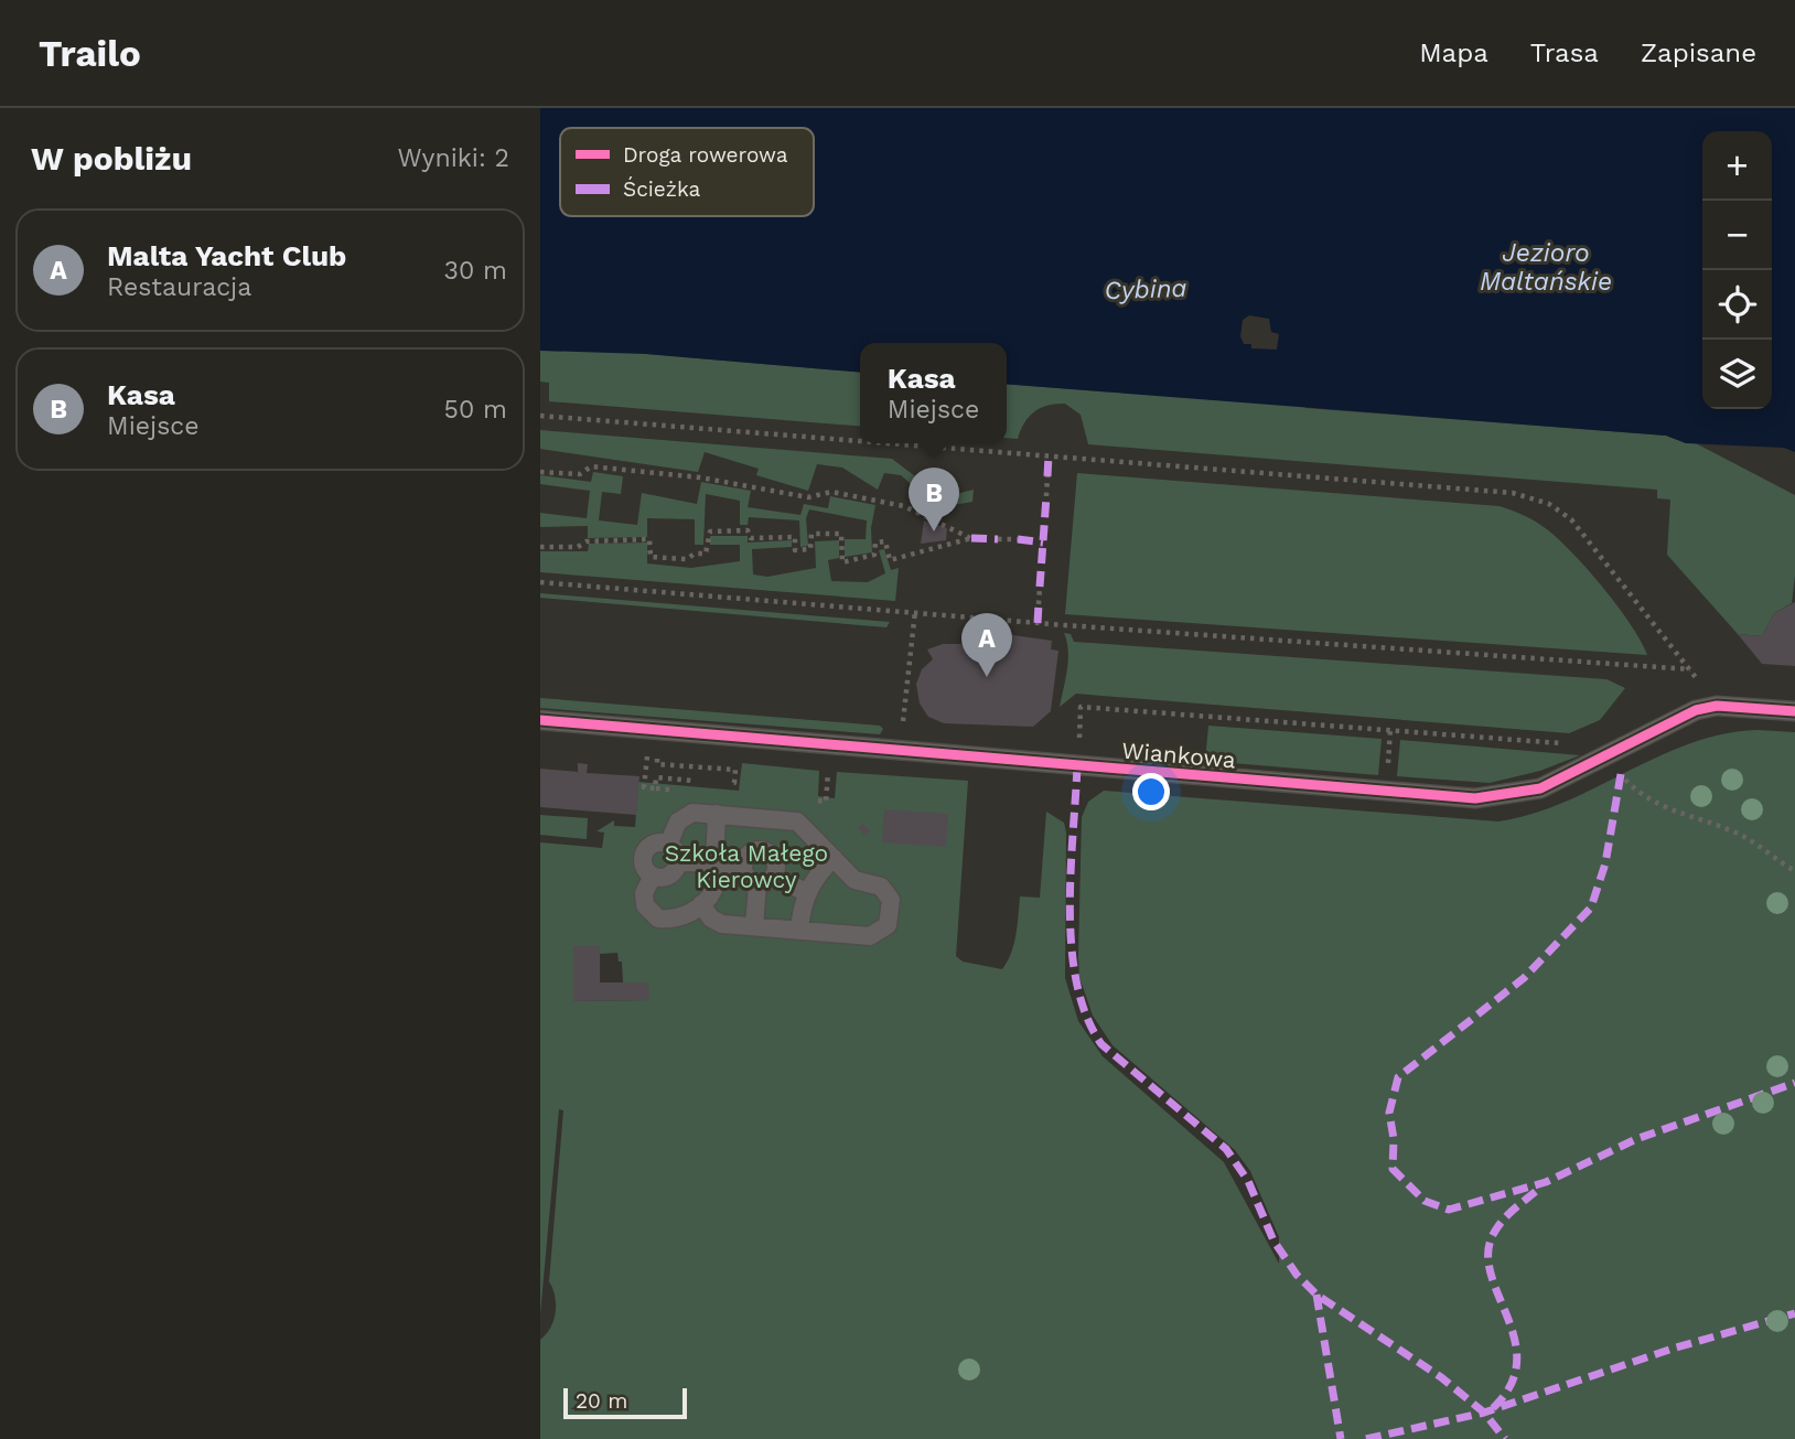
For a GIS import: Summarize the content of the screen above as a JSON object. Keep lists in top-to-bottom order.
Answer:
{
  "streets": {
    "lane": ["Wiankowa"]
  },
  "water": ["Jezioro Maltańskie", "Cybina"],
  "parks": ["Szkoła Małego Kierowcy"],
  "legend": ["Droga rowerowa", "Ścieżka"],
  "scale_bar": "20 m",
  "page": {
    "header": "Trailo",
    "nav": ["Mapa", "Trasa", "Zapisane"],
    "heading": ["W pobliżu", "Wyniki: 2"],
    "map_buttons": ["+", "−"],
    "list": [
      {
        "mark": "A",
        "name": "Malta Yacht Club",
        "note": "Restauracja",
        "value": "30 m"
      },
      {
        "mark": "B",
        "name": "Kasa",
        "note": "Miejsce",
        "value": "50 m"
      }
    ],
    "popup": ["Kasa", "Miejsce"],
    "pins": ["B", "A"],
    "scale": "20 m"
  }
}
